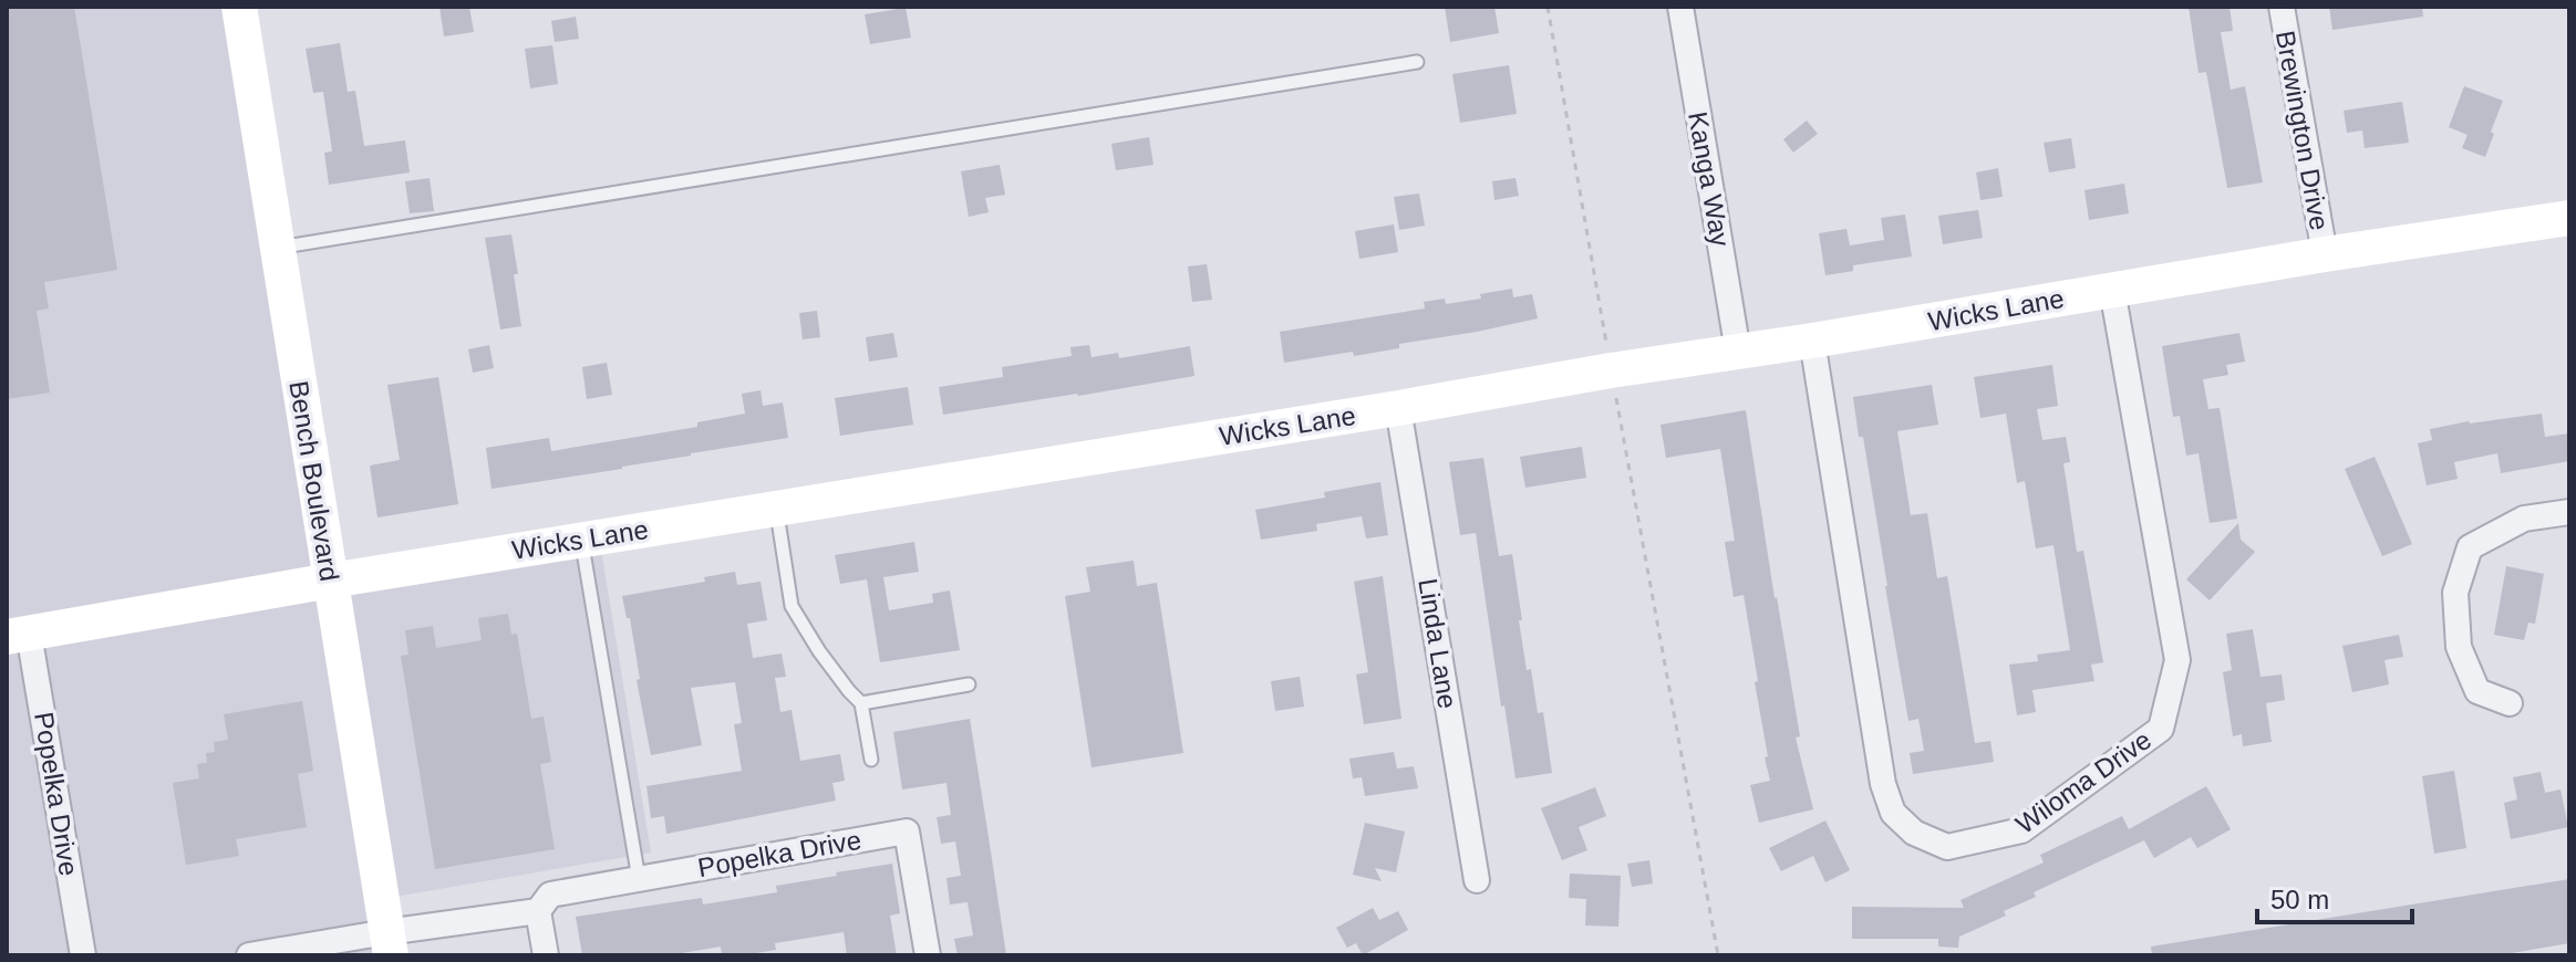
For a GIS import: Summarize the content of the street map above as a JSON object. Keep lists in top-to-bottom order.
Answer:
{
  "streets": {
    "street": [
      "Brewington Drive",
      "Kanga Way",
      "Wicks Lane",
      "Bench Boulevard",
      "Linda Lane",
      "Wiloma Drive",
      "Popelka Drive"
    ]
  },
  "crossings": [
    ["Brewington Drive", "Wicks Lane"],
    ["Kanga Way", "Wicks Lane"],
    ["Wicks Lane", "Bench Boulevard"],
    ["Wicks Lane", "Linda Lane"],
    ["Wicks Lane", "Wiloma Drive"],
    ["Wicks Lane", "Popelka Drive"],
    ["Bench Boulevard", "Popelka Drive"]
  ],
  "scale_bar": "50 m"
}
